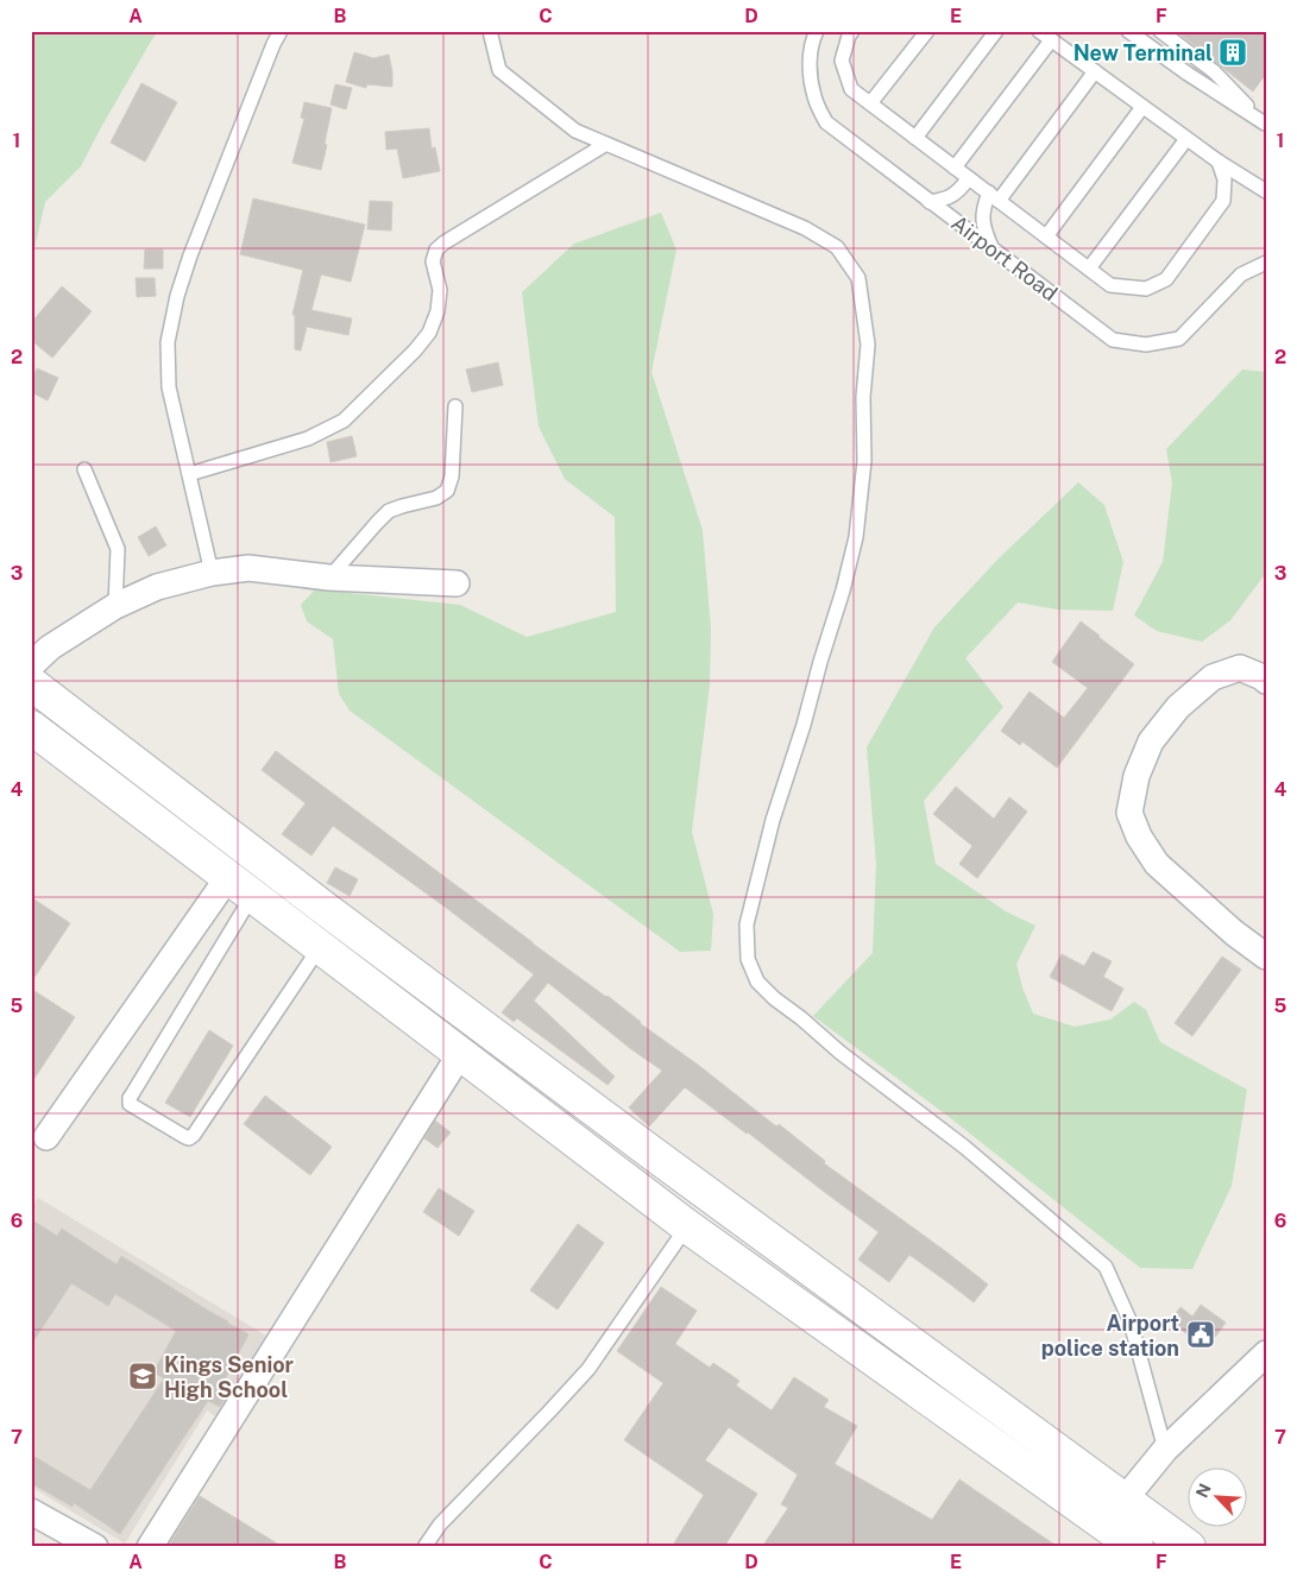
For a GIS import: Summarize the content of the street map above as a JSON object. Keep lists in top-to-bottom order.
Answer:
{
  "streets": {
    "lane": ["Airport Road"]
  },
  "places": {
    "building": ["New Terminal"],
    "public building": ["Airport police station"],
    "school or university": ["Kings Senior High School"]
  },
  "north": "top left",
  "grid": {
    "columns": [
      "A",
      "B",
      "C",
      "D",
      "E",
      "F"
    ],
    "rows": [
      "1",
      "2",
      "3",
      "4",
      "5",
      "6",
      "7"
    ]
  }
}
